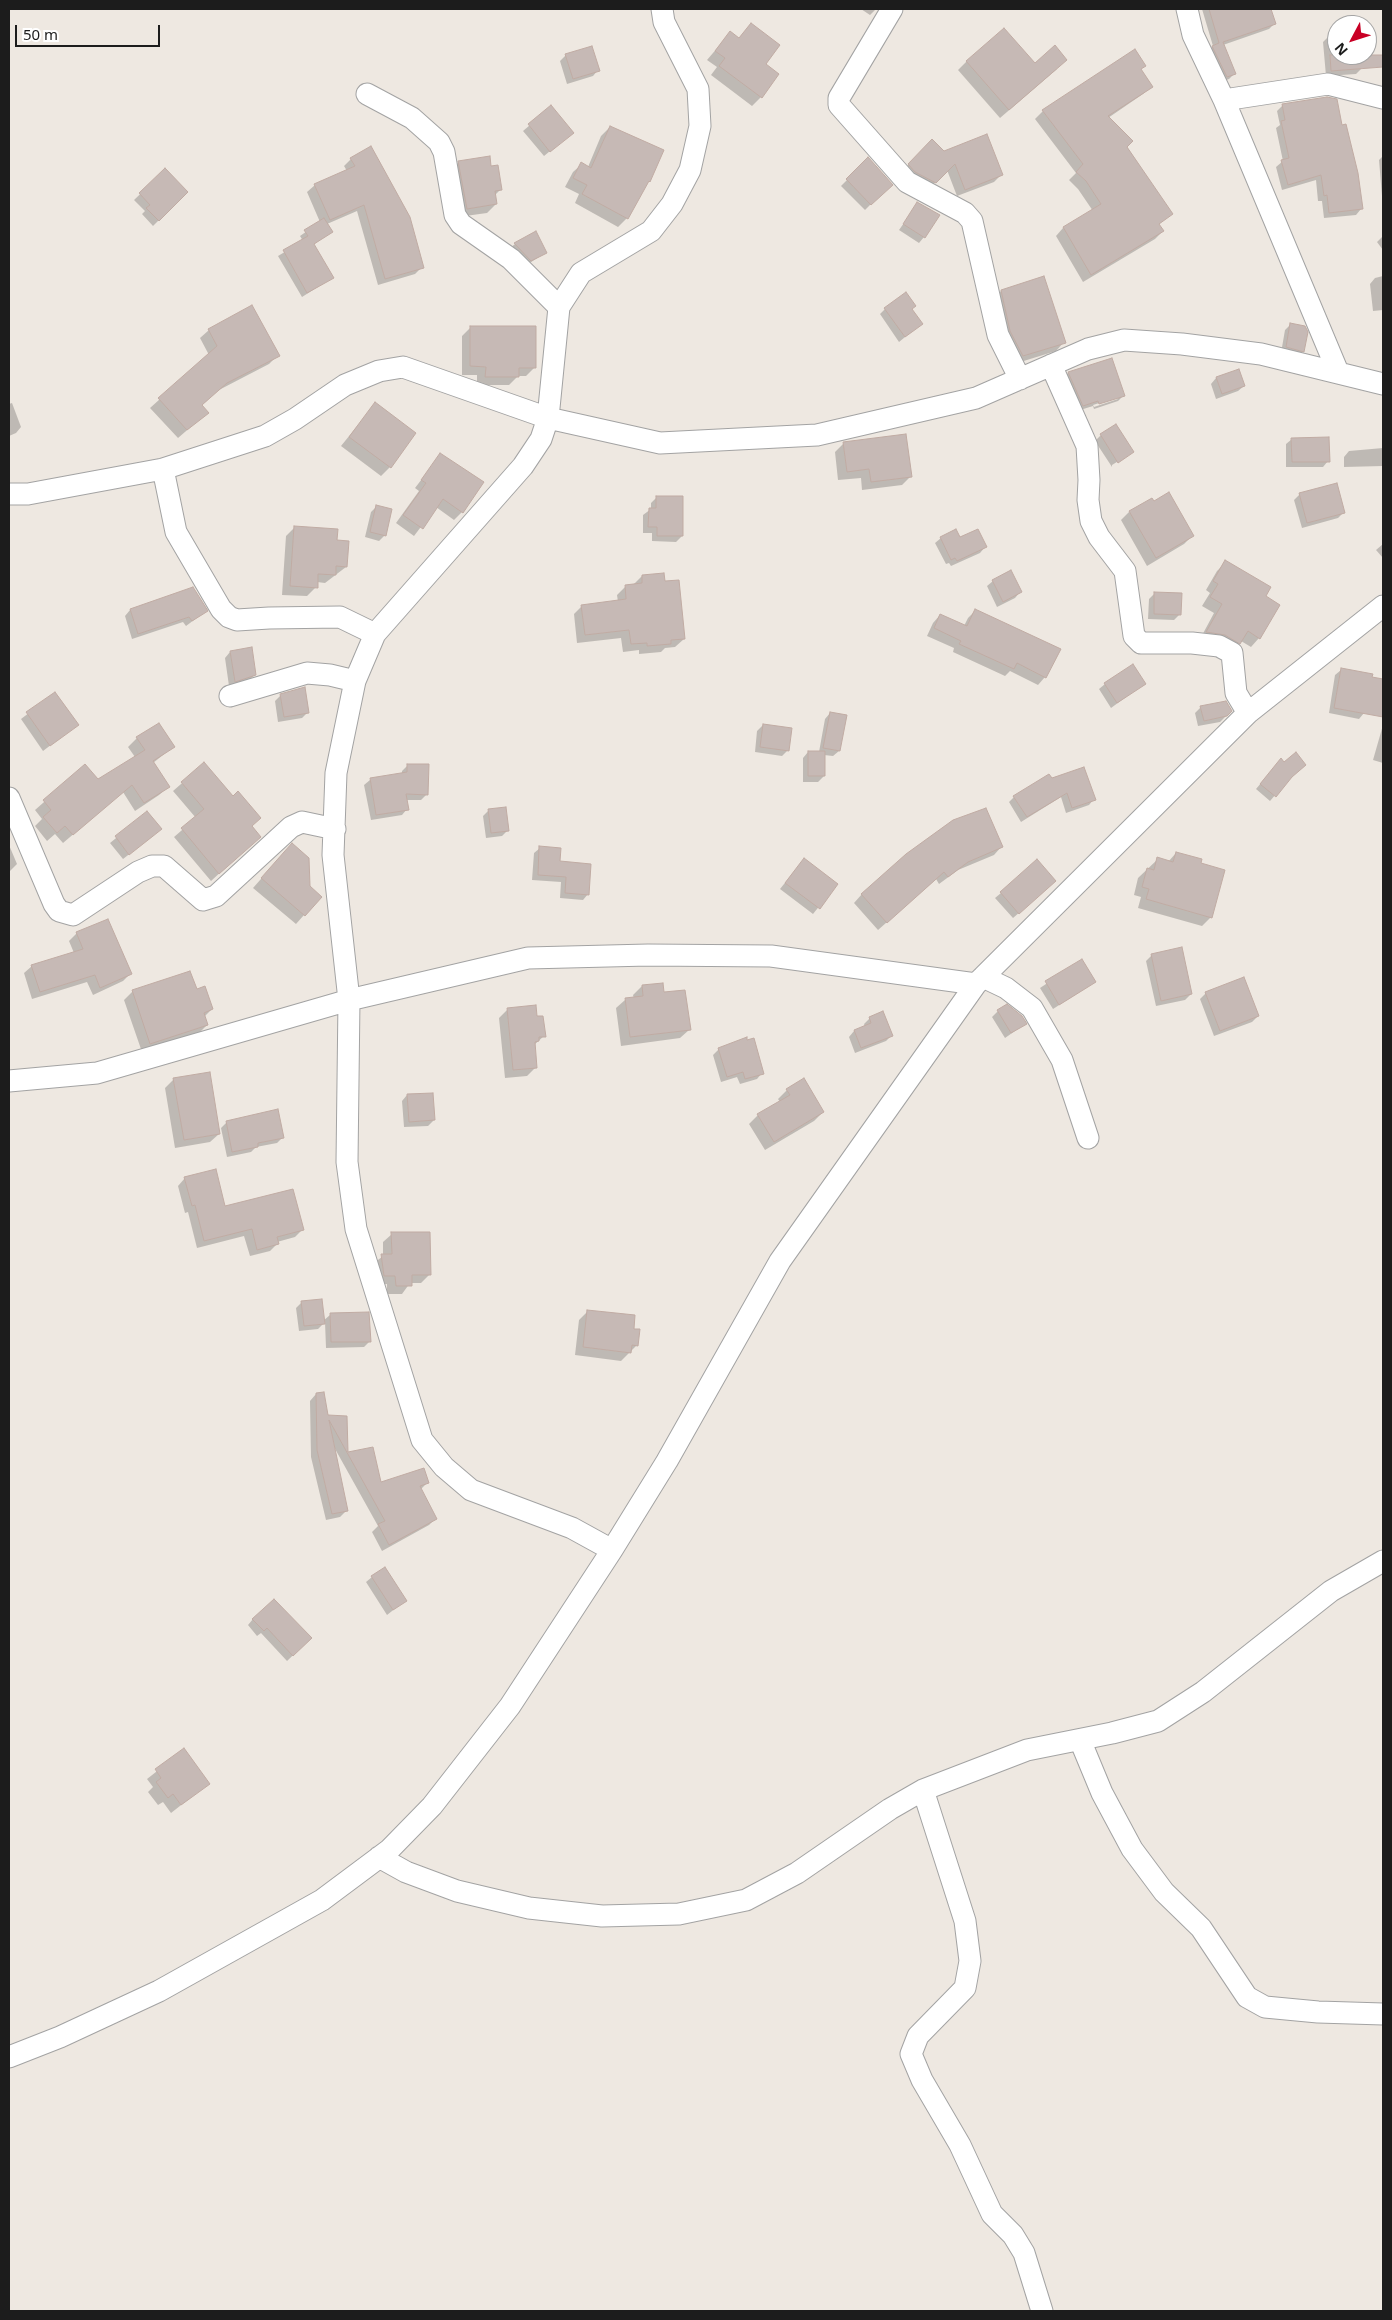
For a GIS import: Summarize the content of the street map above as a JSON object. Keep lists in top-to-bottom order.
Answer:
{
  "scale_bar": "50 m",
  "north": "bottom left"
}
